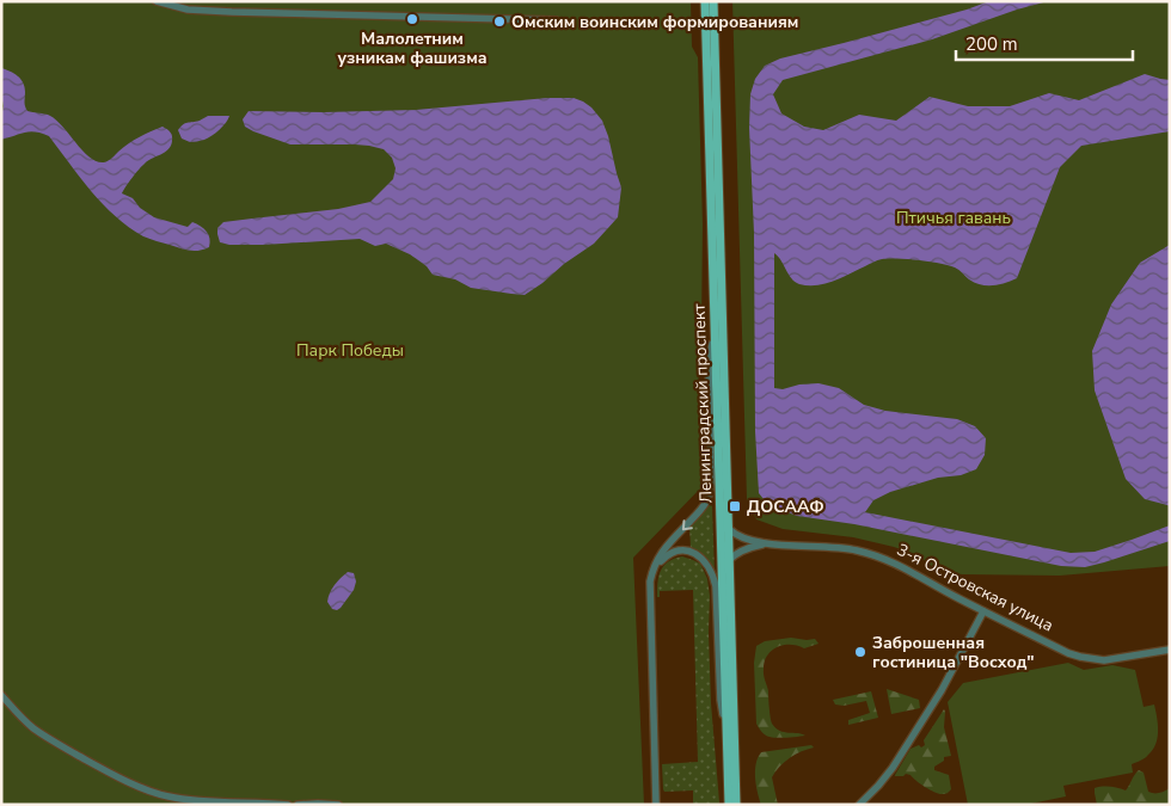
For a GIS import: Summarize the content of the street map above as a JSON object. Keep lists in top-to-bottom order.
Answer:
{
  "streets": {
    "main road": ["Ленинградский проспект"],
    "street": ["3-я Островская улица"]
  },
  "parks": ["Птичья гавань", "Парк Победы"],
  "places": {
    "other": ["Малолетним узникам фашизма", "Омским воинским формированиям", "Заброшенная гостиница \"Восход\""],
    "transit": ["ДОСААФ"]
  },
  "scale_bar": "200 m"
}
